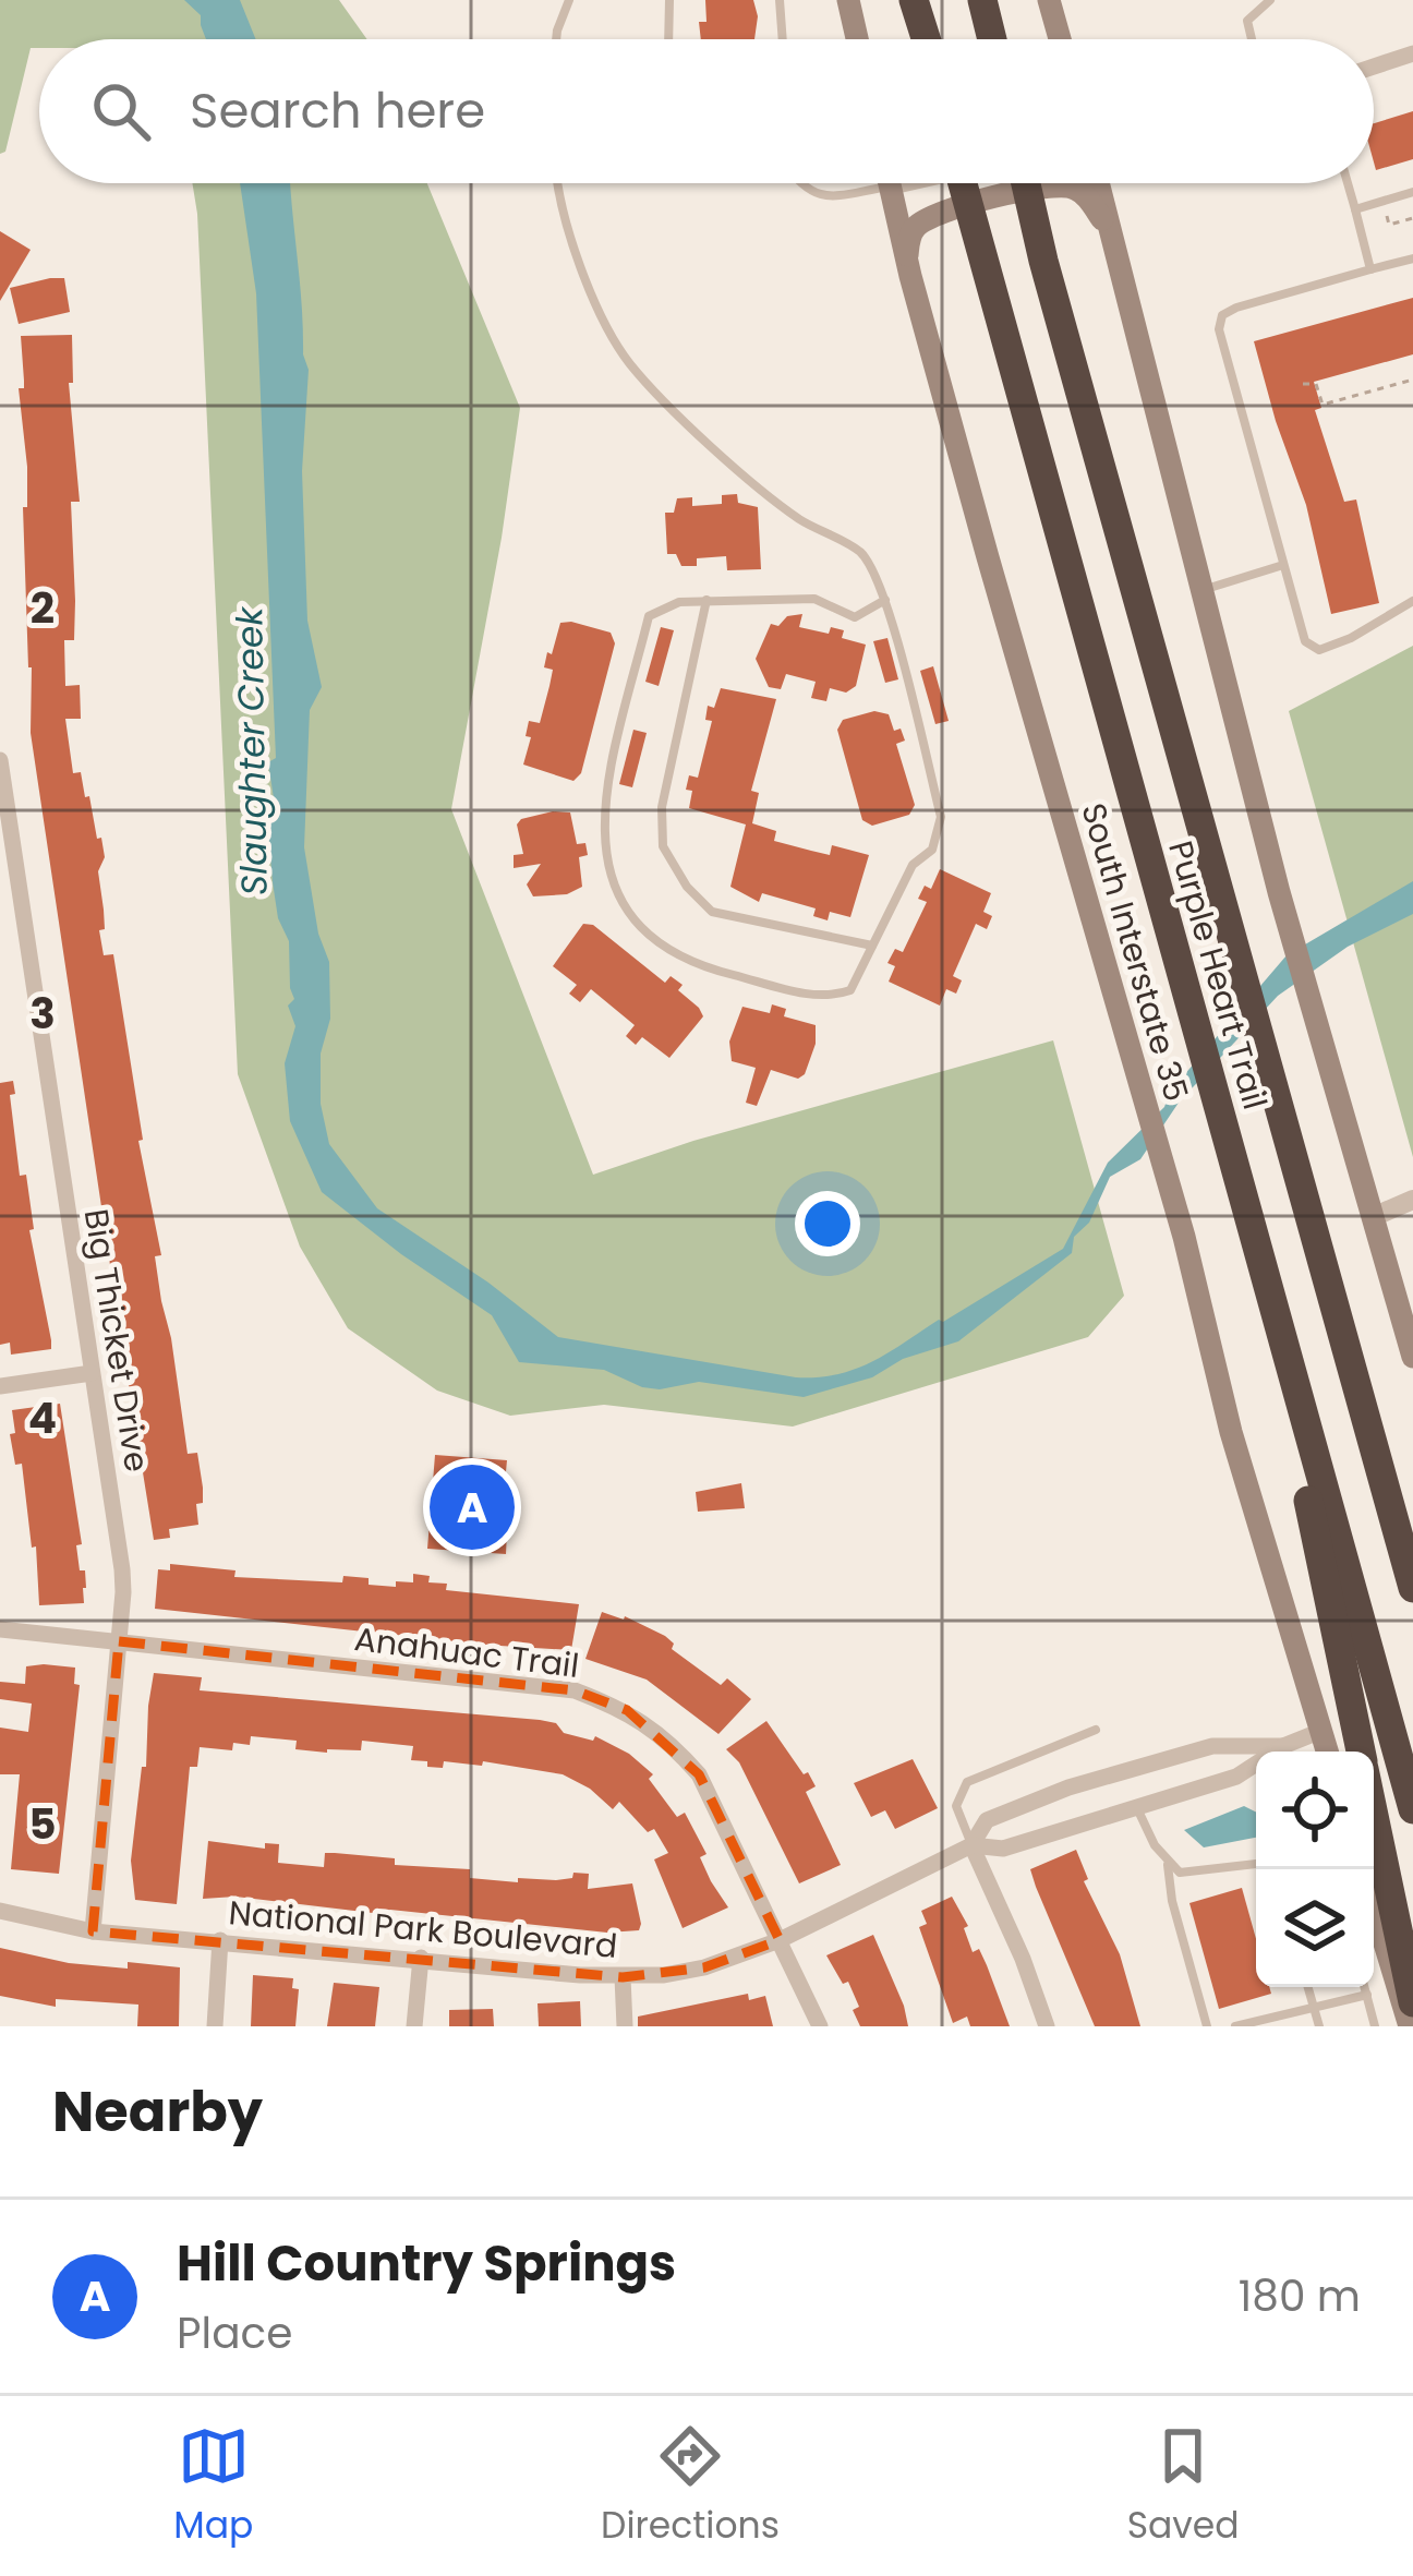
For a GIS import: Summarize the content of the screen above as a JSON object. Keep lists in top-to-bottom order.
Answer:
{
  "streets": {
    "highway": ["Purple Heart Trail"],
    "main road": ["South Interstate 35"],
    "street": ["Big Thicket Drive", "Anahuac Trail", "National Park Boulevard"]
  },
  "crossings": [
    ["South Interstate 35", "National Park Boulevard"],
    ["Big Thicket Drive", "Anahuac Trail"],
    ["Big Thicket Drive", "National Park Boulevard"],
    ["Anahuac Trail", "National Park Boulevard"]
  ],
  "water": ["Slaughter Creek"],
  "page": {
    "search": "Search here",
    "pins": "A",
    "heading": "Nearby",
    "list": [
      {
        "mark": "A",
        "name": "Hill Country Springs",
        "note": "Place",
        "value": "180 m"
      }
    ],
    "nav": ["Map", "Directions", "Saved"]
  },
  "grid": {
    "rows": [
      "2",
      "3",
      "4",
      "5"
    ]
  }
}
